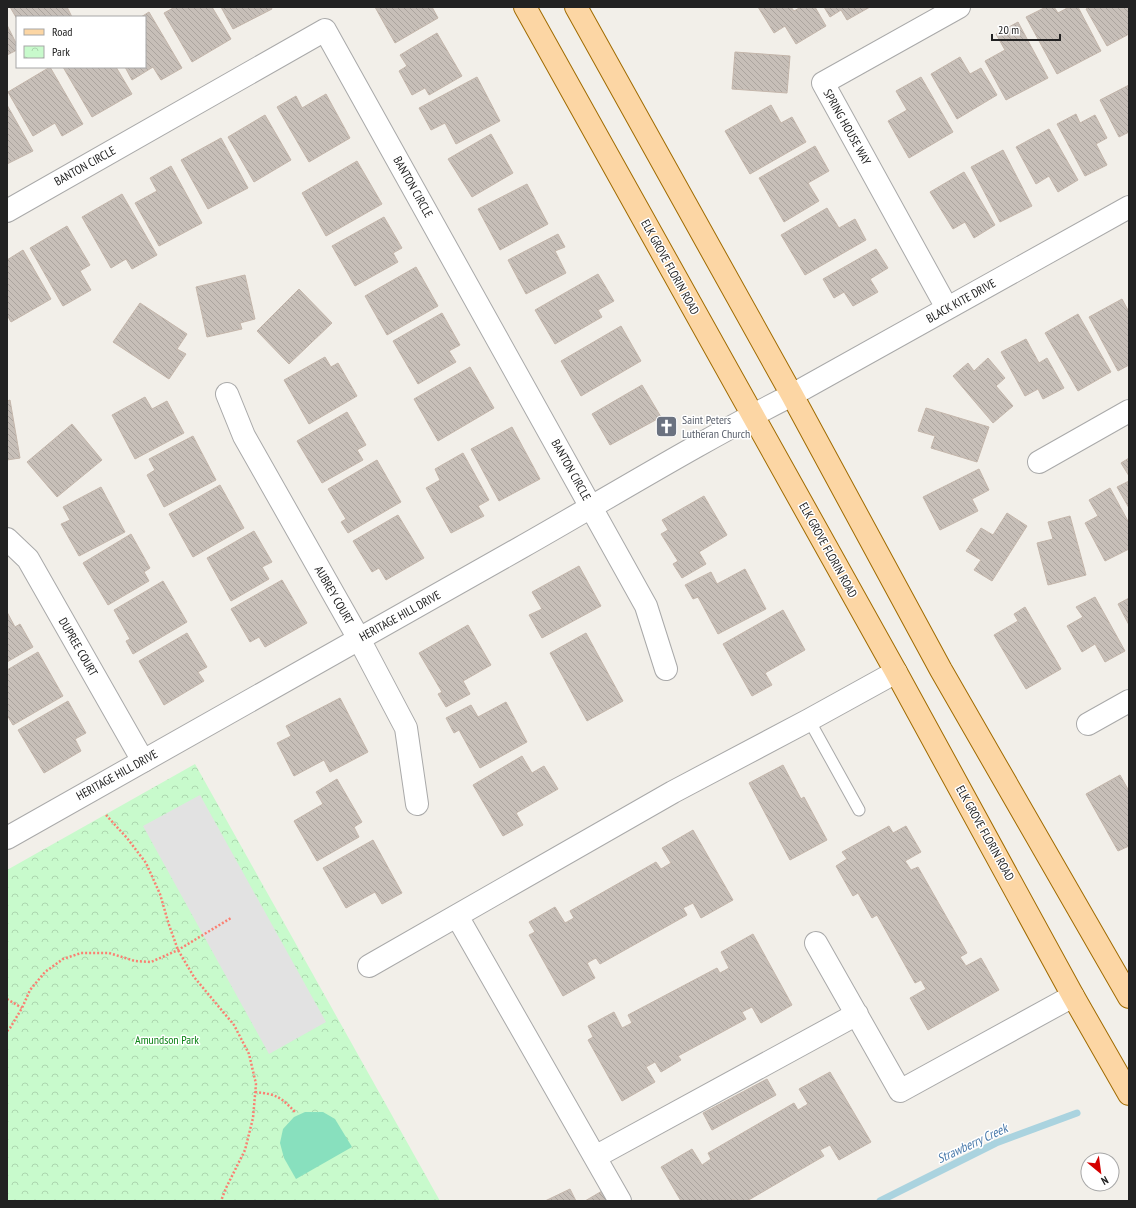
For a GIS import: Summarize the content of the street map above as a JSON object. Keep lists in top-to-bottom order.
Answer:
{
  "streets": {
    "main road": ["ELK GROVE FLORIN ROAD"],
    "street": [
      "SPRING HOUSE WAY",
      "BANTON CIRCLE",
      "BLACK KITE DRIVE",
      "AUBREY COURT",
      "HERITAGE HILL DRIVE",
      "DUPREE COURT"
    ]
  },
  "crossings": [
    ["SPRING HOUSE WAY", "BLACK KITE DRIVE"],
    ["BANTON CIRCLE", "HERITAGE HILL DRIVE"],
    ["ELK GROVE FLORIN ROAD", "HERITAGE HILL DRIVE"],
    ["BLACK KITE DRIVE", "HERITAGE HILL DRIVE"],
    ["AUBREY COURT", "HERITAGE HILL DRIVE"],
    ["HERITAGE HILL DRIVE", "DUPREE COURT"]
  ],
  "water": ["Strawberry Creek"],
  "parks": ["Amundson Park"],
  "places": {
    "church": ["Saint Peters Lutheran Church"]
  },
  "legend": ["Road", "Park"],
  "scale_bar": "20 m",
  "north": "bottom right"
}
